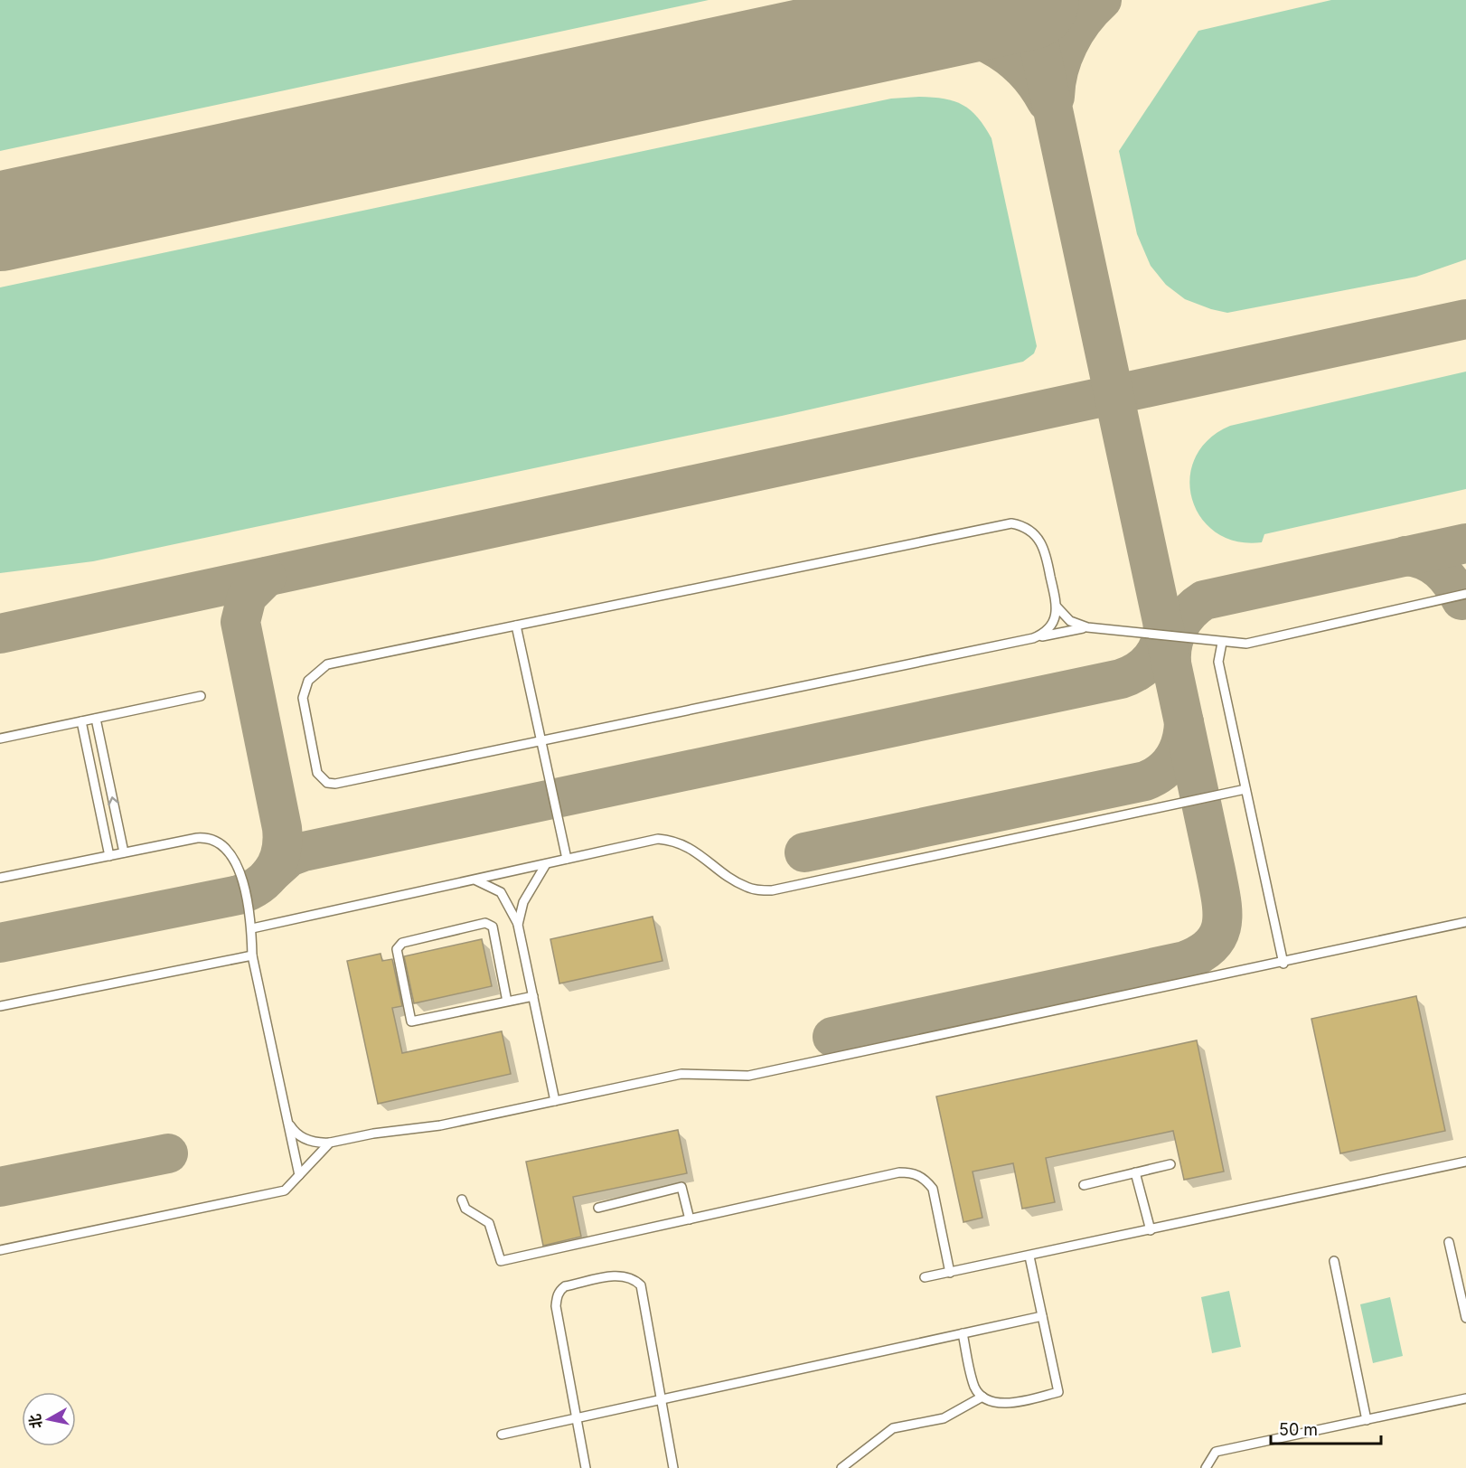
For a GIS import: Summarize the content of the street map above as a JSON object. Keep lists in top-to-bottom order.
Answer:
{
  "scale_bar": "50 m",
  "north": "left"
}
